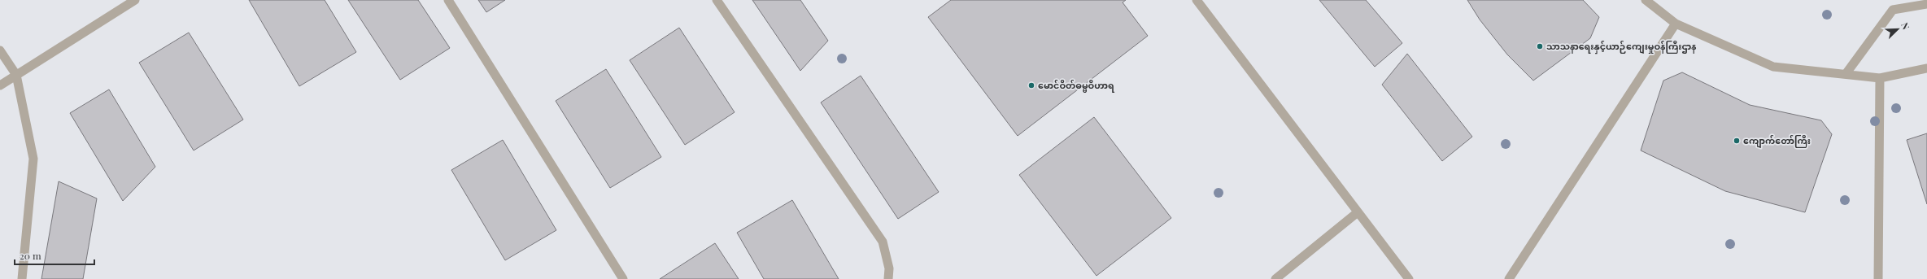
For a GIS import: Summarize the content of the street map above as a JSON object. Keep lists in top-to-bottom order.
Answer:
{
  "places": ["သာသနာရေးနှင့်ယာဉ်ကျေးမှုဝန်ကြီးဌာန", "မောင်ဝိတ်ဓမ္မဝိဟာရ", "ကျောက်တော်ကြီး"],
  "scale_bar": "20 m",
  "north": "top right"
}
